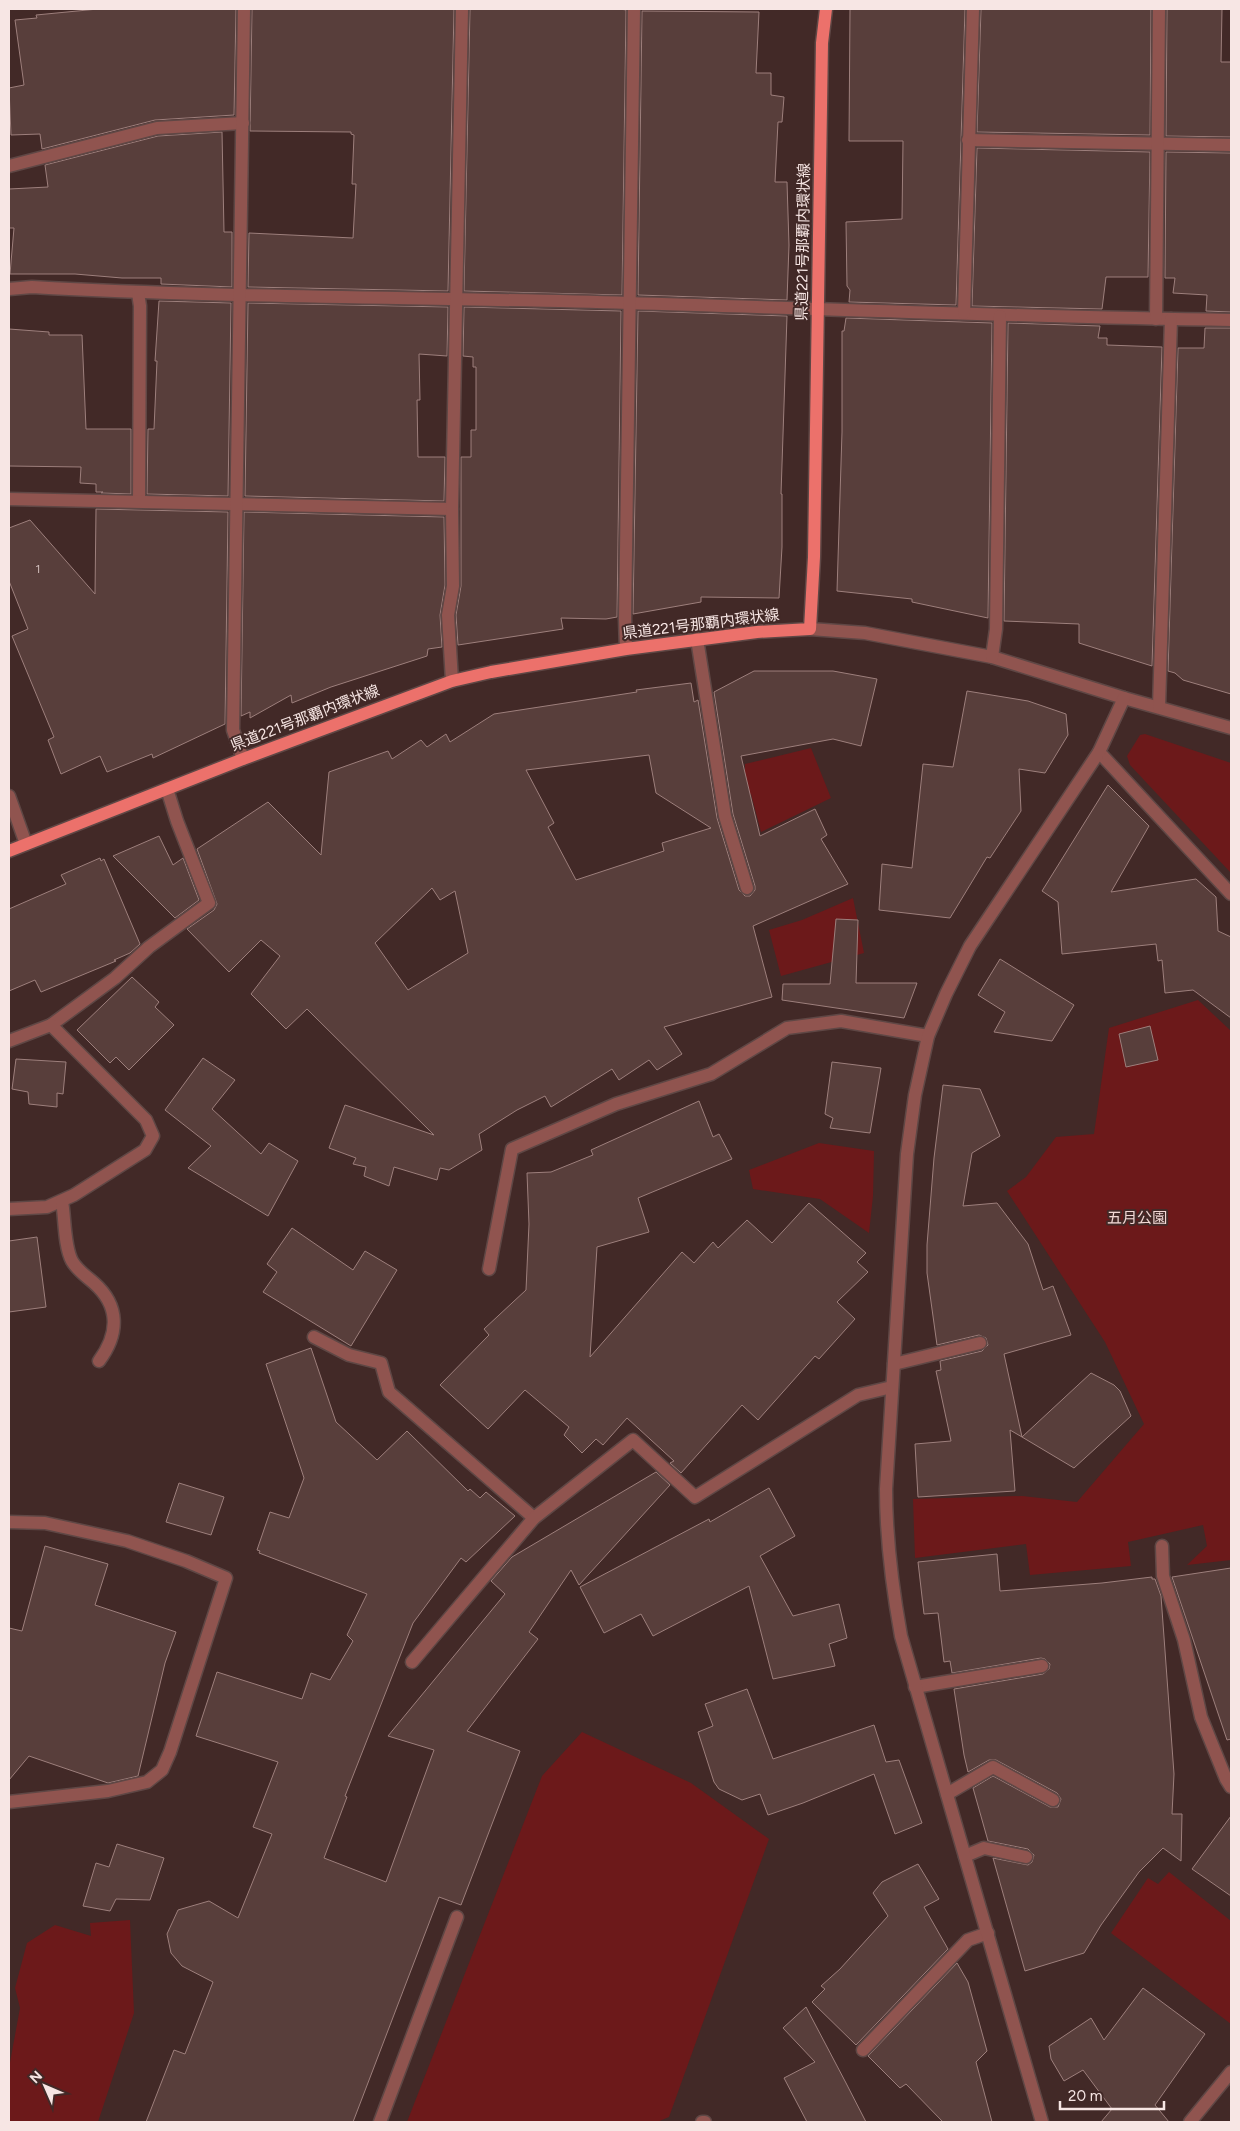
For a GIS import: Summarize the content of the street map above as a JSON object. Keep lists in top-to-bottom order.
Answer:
{
  "streets": {
    "main road": ["県道221号那覇内環状線"]
  },
  "parks": ["五月公園"],
  "house_numbers": ["1"],
  "scale_bar": "20 m",
  "north": "top left"
}
